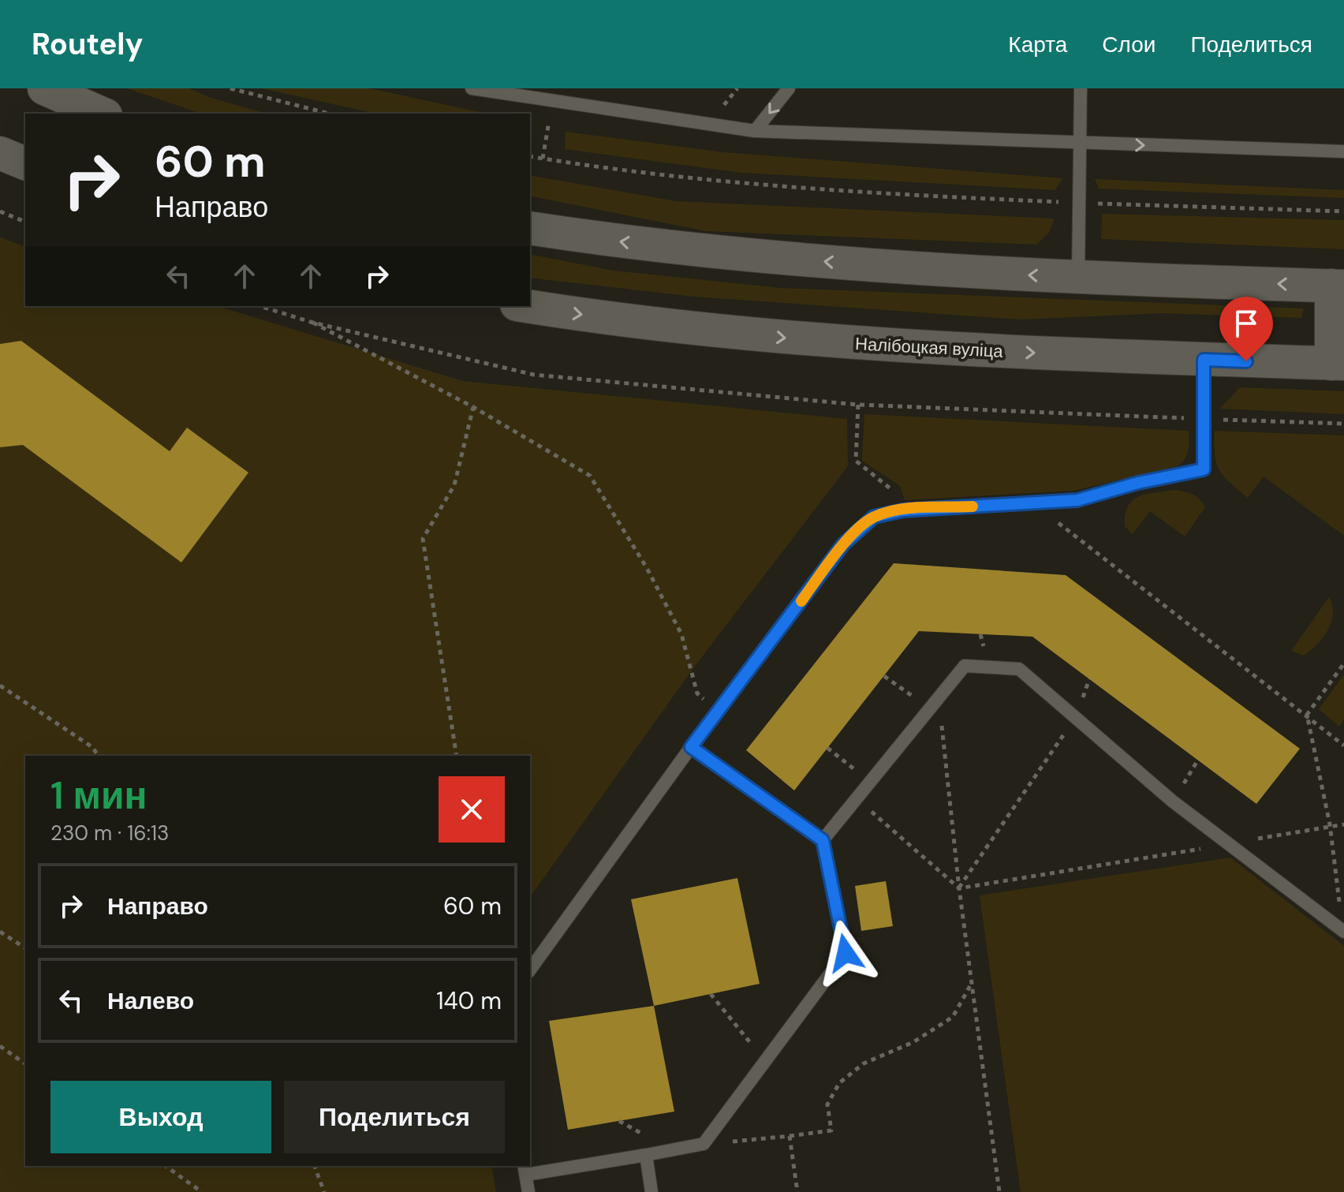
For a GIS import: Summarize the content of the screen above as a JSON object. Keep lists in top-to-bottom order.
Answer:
{
  "streets": {
    "main road": ["Налібоцкая вуліца"]
  },
  "page": {
    "header": "Routely",
    "nav": ["Карта", "Слои", "Поделиться"],
    "turn": ["60 m", "Направо"],
    "heading": ["1 мин", "230 m · 16:13"],
    "list": [
      {
        "name": "Направо",
        "value": "60 m"
      },
      {
        "name": "Налево",
        "value": "140 m"
      }
    ],
    "buttons": ["Выход", "Поделиться"]
  }
}
